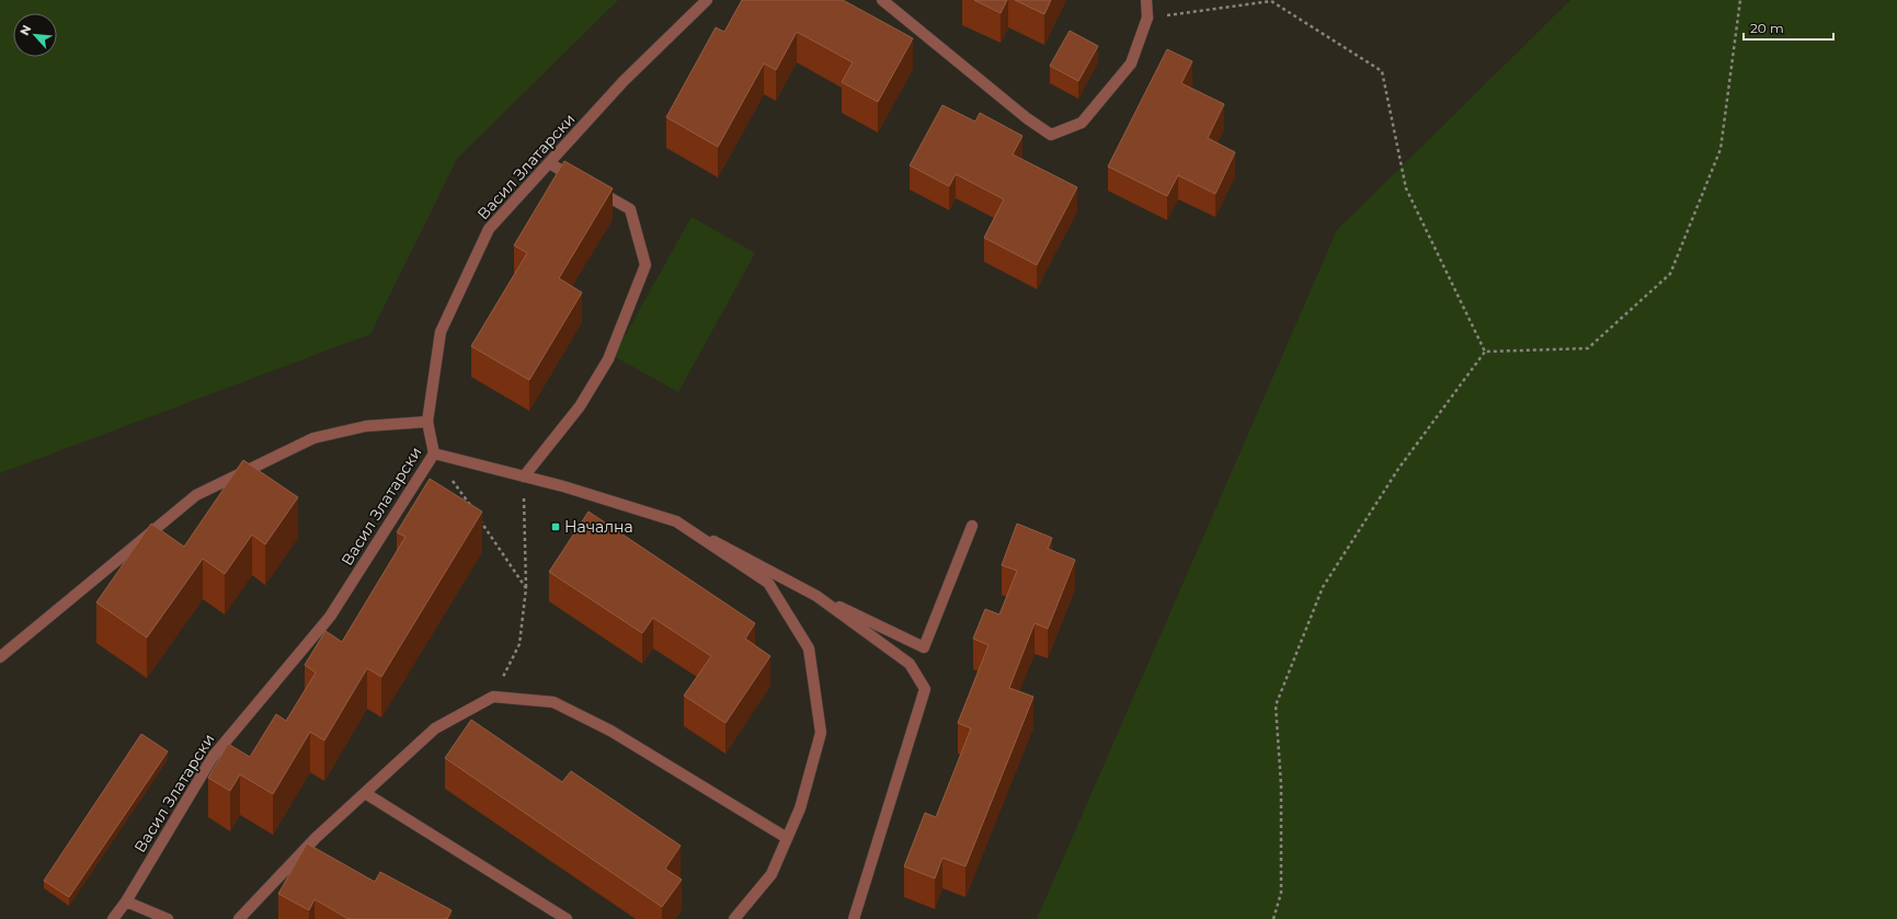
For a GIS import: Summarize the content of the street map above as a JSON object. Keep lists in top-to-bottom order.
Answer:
{
  "streets": {
    "street": ["Васил Златарски"]
  },
  "places": {
    "transit": ["Начална"]
  },
  "scale_bar": "20 m",
  "north": "top left"
}
